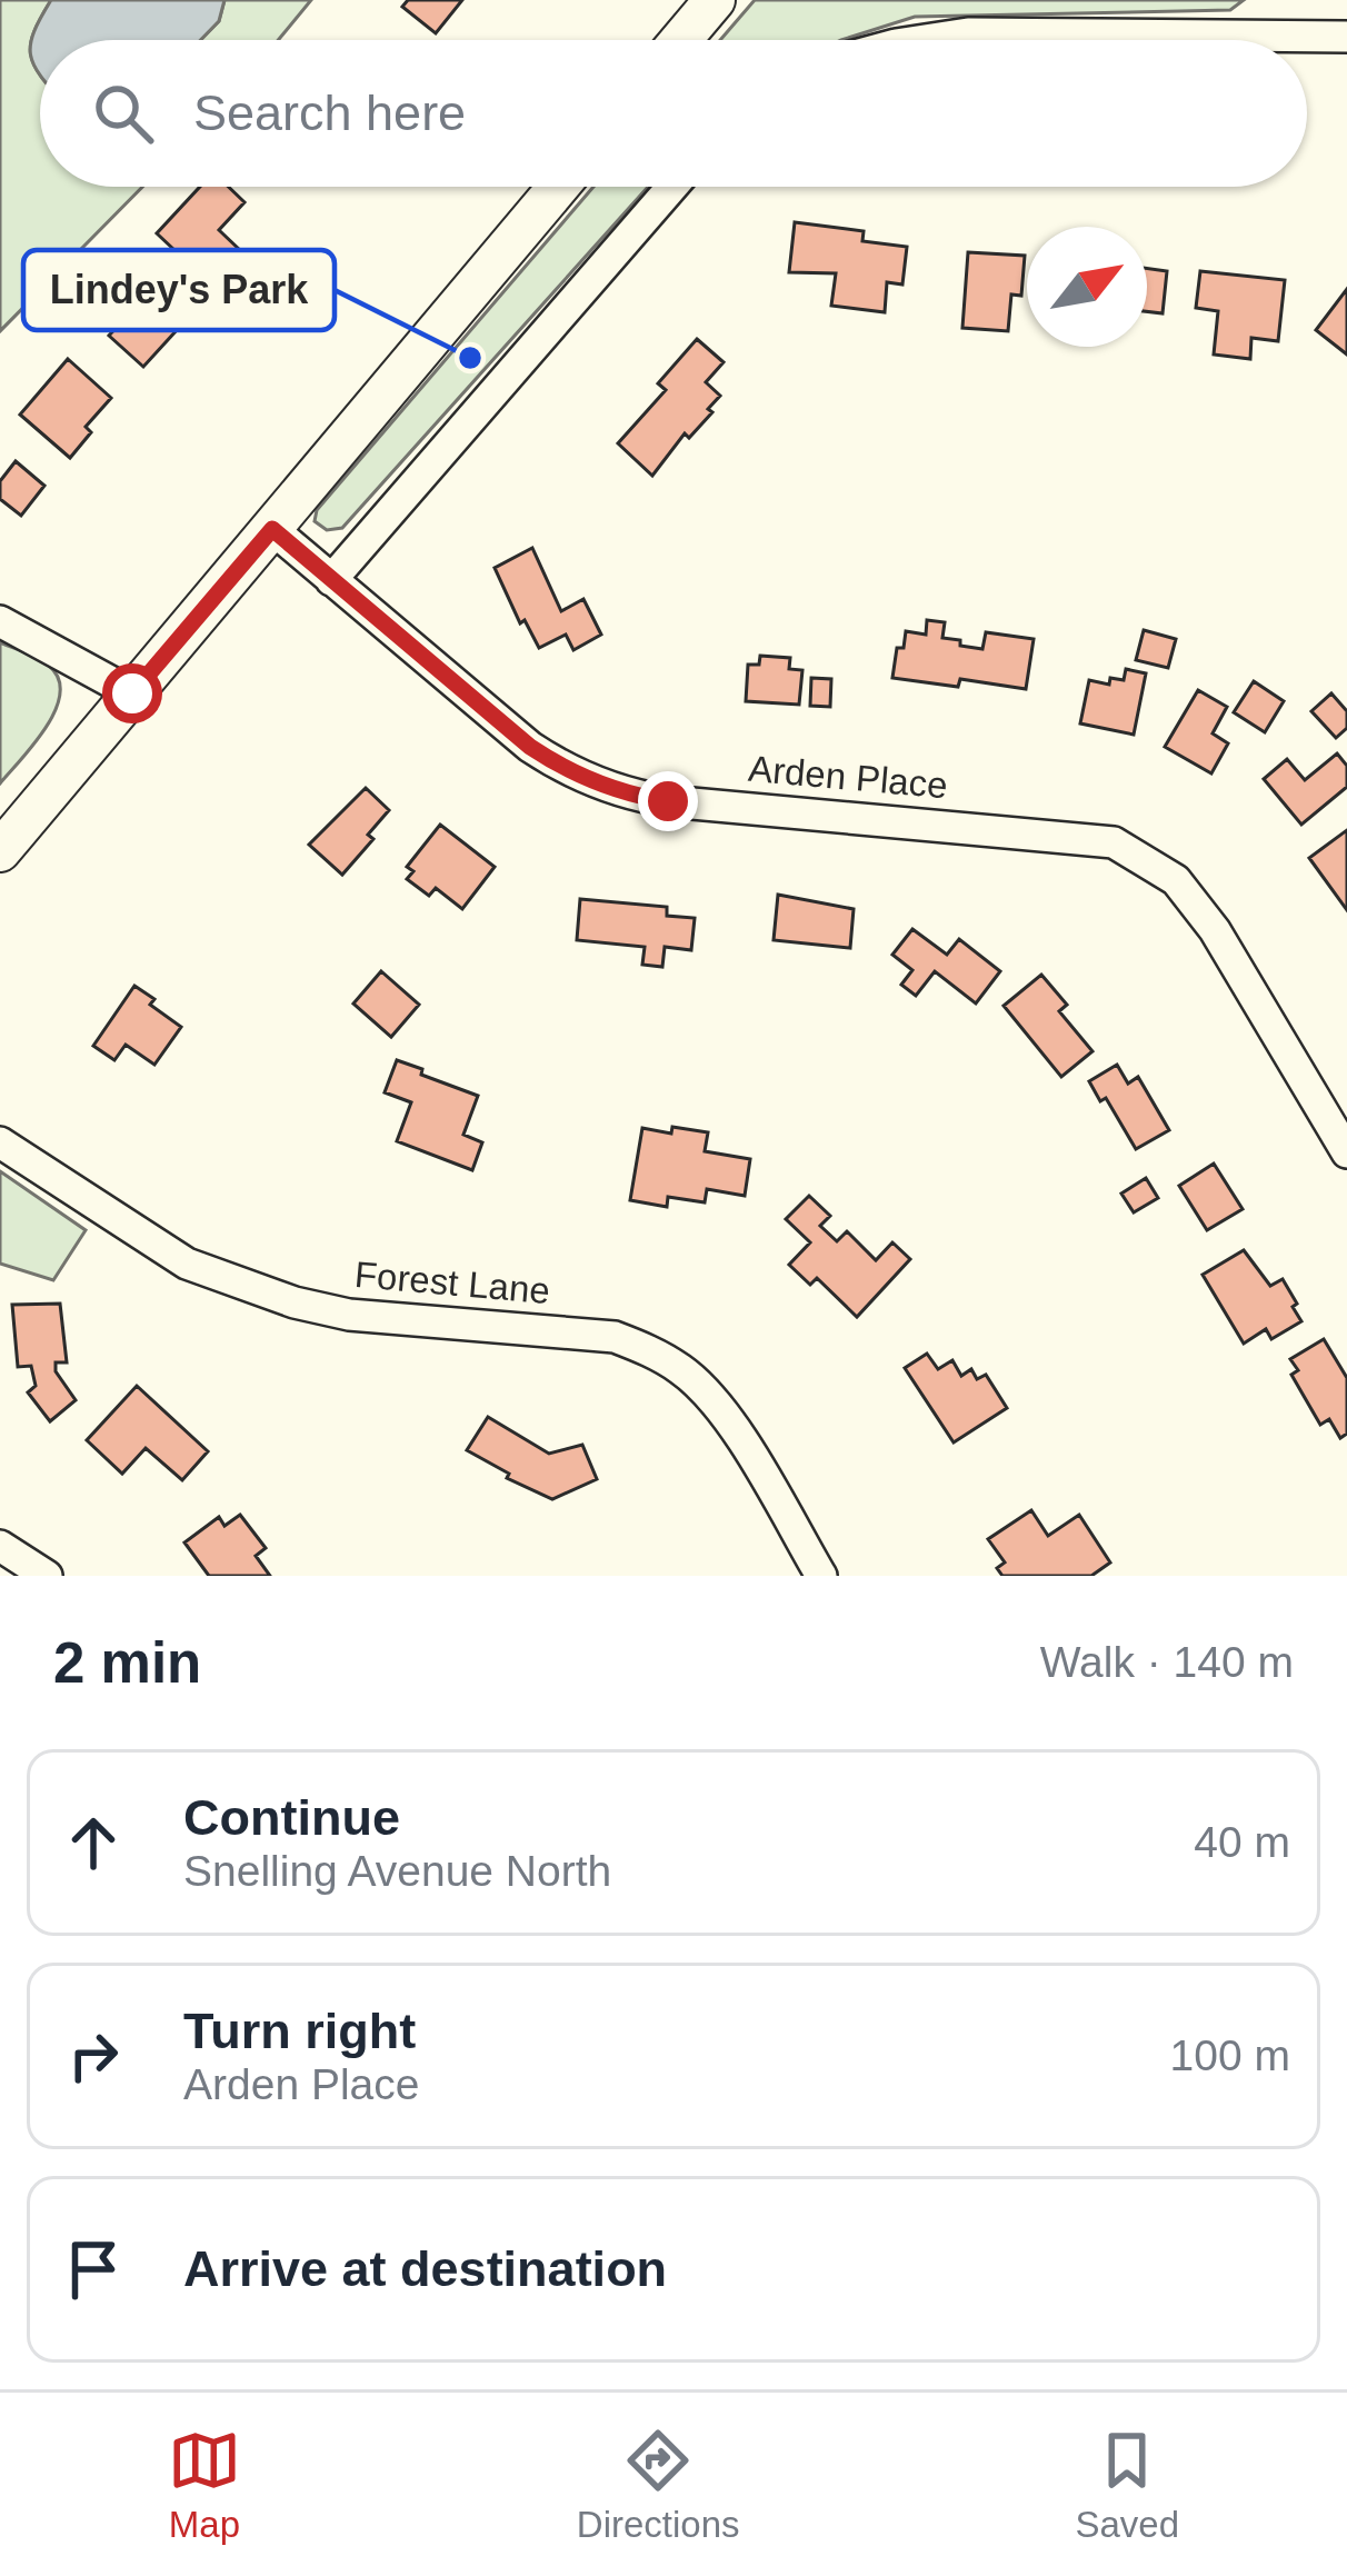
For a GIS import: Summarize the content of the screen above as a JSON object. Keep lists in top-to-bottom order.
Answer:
{
  "streets": {
    "street": ["Arden Place", "Forest Lane"]
  },
  "places": ["Lindey's Park"],
  "north": "top right",
  "page": {
    "search": "Search here",
    "heading": ["2 min", "Walk · 140 m"],
    "list": [
      ["Continue", "Snelling Avenue North", "40 m"],
      ["Turn right", "Arden Place", "100 m"],
      "Arrive at destination"
    ],
    "nav": ["Map", "Directions", "Saved"]
  }
}
